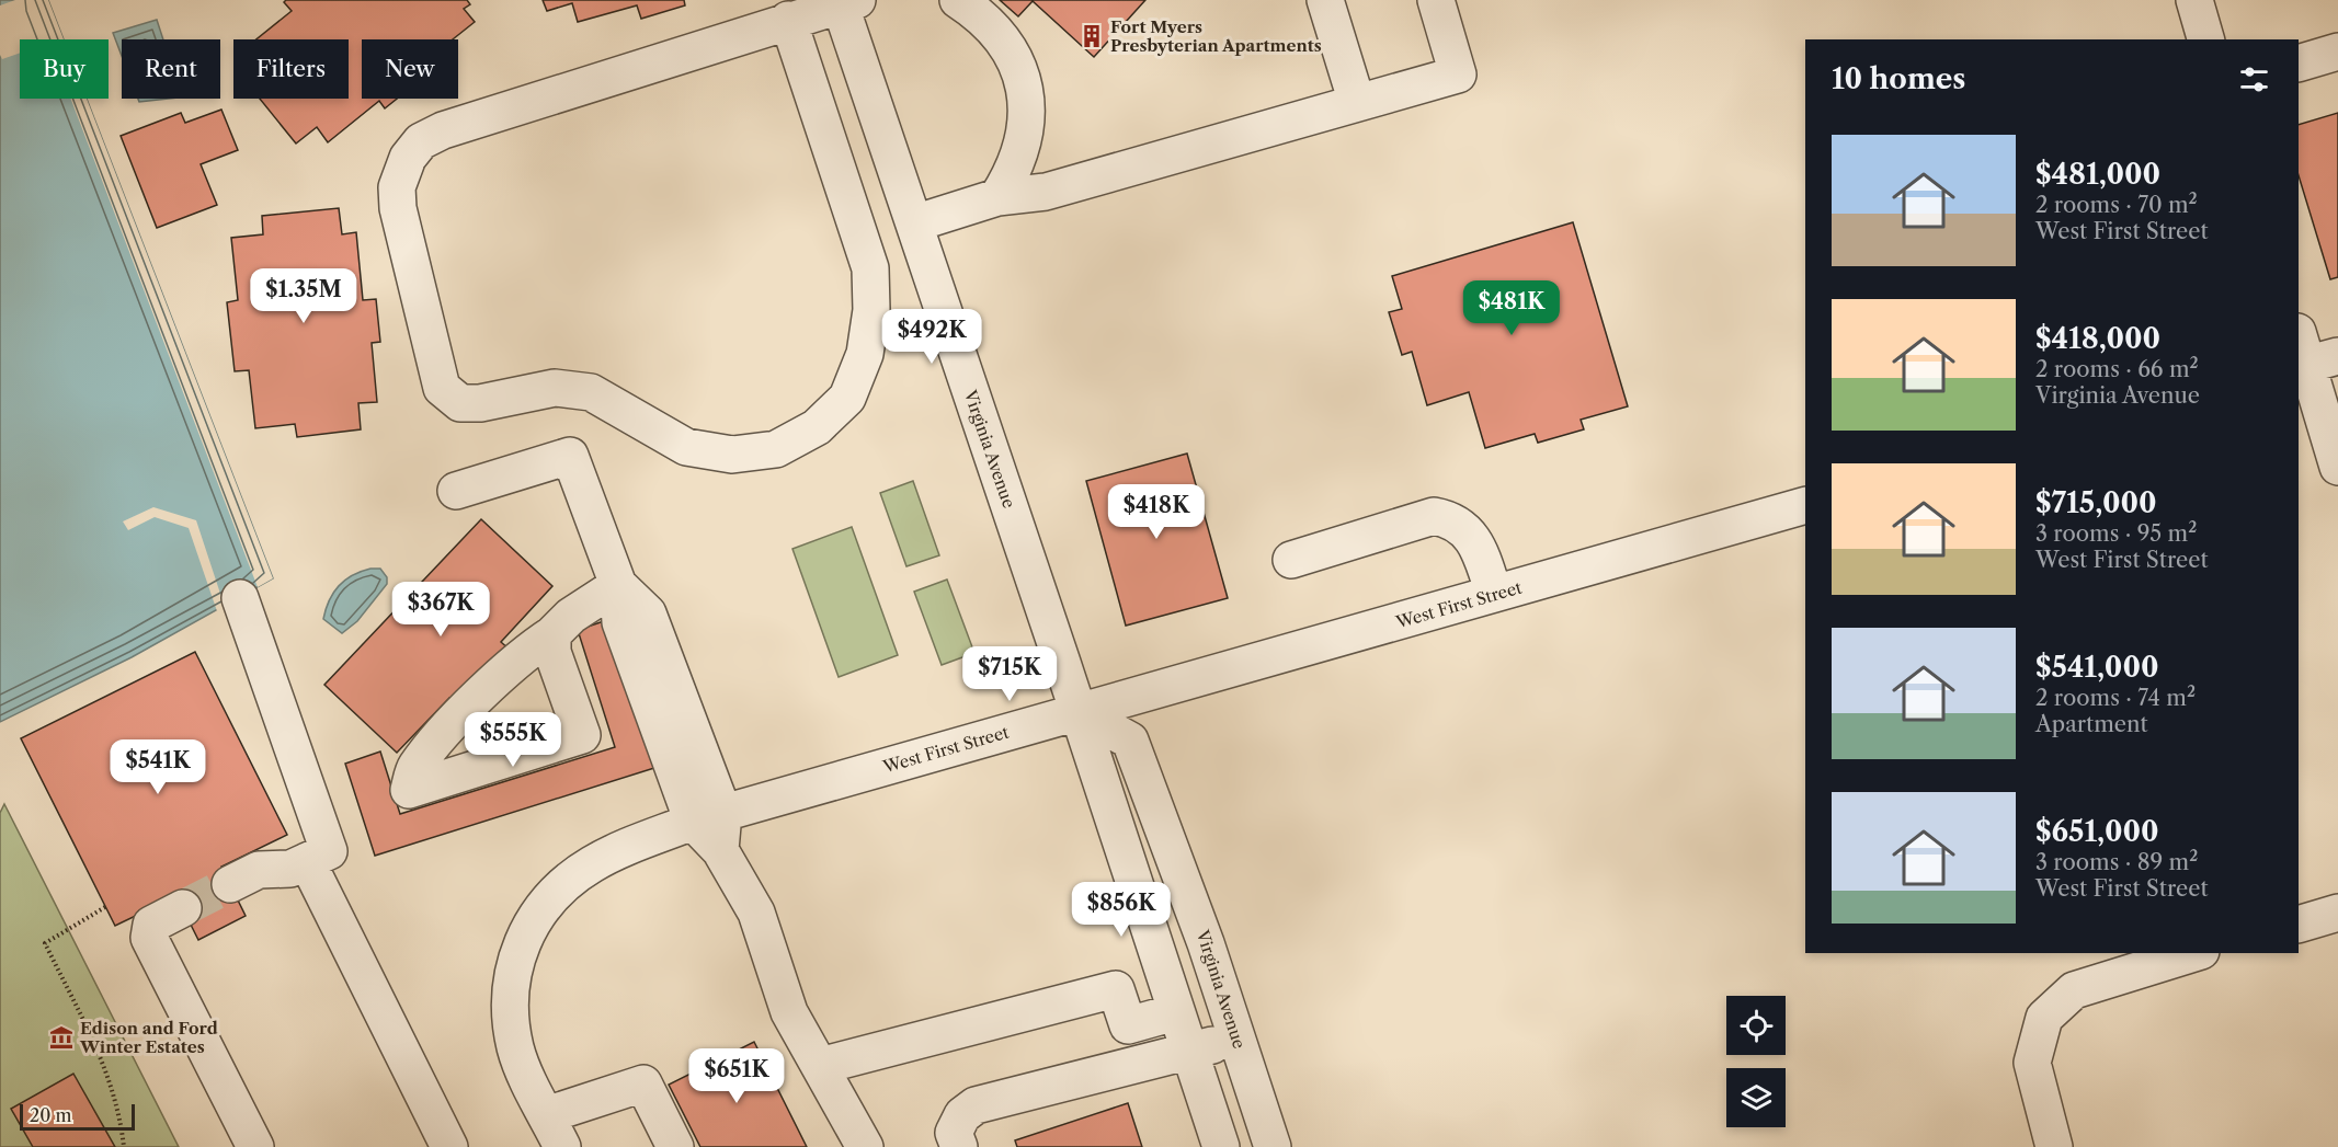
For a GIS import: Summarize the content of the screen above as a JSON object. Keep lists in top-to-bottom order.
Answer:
{
  "streets": {
    "street": ["Virginia Avenue", "West First Street"]
  },
  "crossings": [
    ["Virginia Avenue", "West First Street"]
  ],
  "places": {
    "building": ["Fort Myers Presbyterian Apartments"],
    "museum": ["Edison and Ford Winter Estates"]
  },
  "scale_bar": "20 m",
  "page": {
    "chip": [
      "Buy",
      "Rent",
      "Filters",
      "New"
    ],
    "heading": "10 homes",
    "list": [
      {
        "name": "$481,000",
        "note": "2 rooms · 70 m² · West First Street"
      },
      {
        "name": "$418,000",
        "note": "2 rooms · 66 m² · Virginia Avenue"
      },
      {
        "name": "$715,000",
        "note": "3 rooms · 95 m² · West First Street"
      },
      {
        "name": "$541,000",
        "note": "2 rooms · 74 m² · Apartment"
      },
      {
        "name": "$651,000",
        "note": "3 rooms · 89 m² · West First Street"
      }
    ],
    "price": [
      "$1.35M",
      "$481K",
      "$492K",
      "$418K",
      "$367K",
      "$715K",
      "$555K",
      "$541K",
      "$856K",
      "$651K"
    ],
    "scale": "20 m"
  }
}
